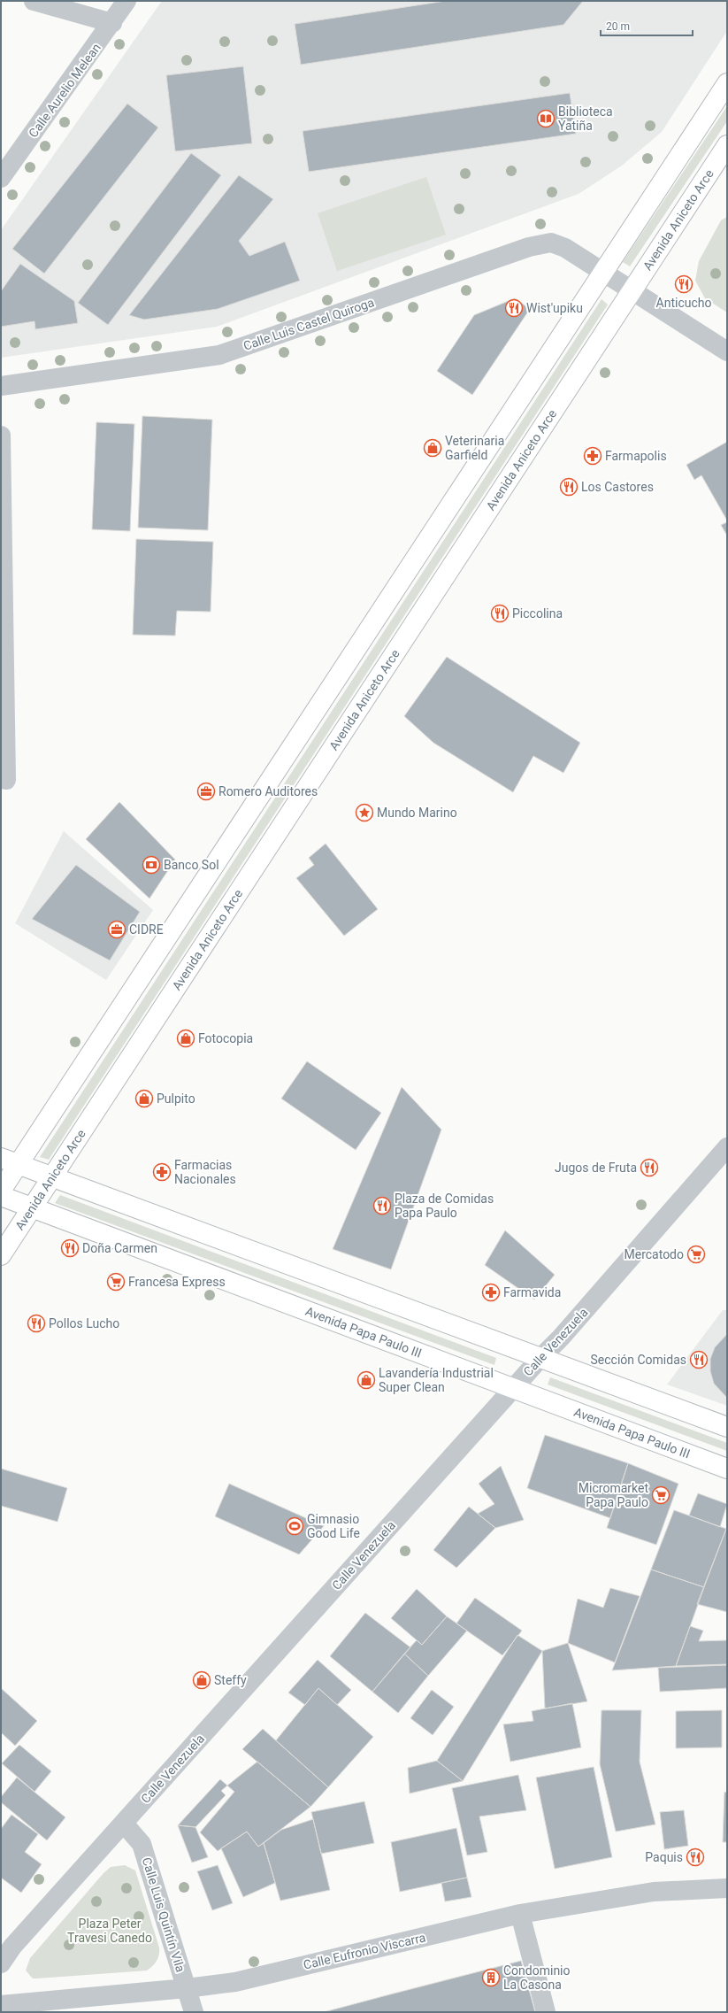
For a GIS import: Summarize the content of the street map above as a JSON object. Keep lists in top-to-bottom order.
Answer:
{
  "streets": {
    "main road": ["Avenida Aniceto Arce", "Avenida Papa Paulo III"],
    "street": [
      "Calle Aurelio Melean",
      "Calle Luis Castel Quiroga",
      "Calle Venezuela",
      "Calle Luis Quintín Vila",
      "Calle Eufronio Viscarra"
    ]
  },
  "crossings": [
    ["Avenida Aniceto Arce", "Calle Luis Castel Quiroga"],
    ["Avenida Aniceto Arce", "Avenida Papa Paulo III"],
    ["Avenida Papa Paulo III", "Calle Venezuela"],
    ["Calle Venezuela", "Calle Luis Quintín Vila"],
    ["Calle Luis Quintín Vila", "Calle Eufronio Viscarra"]
  ],
  "parks": ["Plaza Peter Travesi Canedo"],
  "places": {
    "library": ["Biblioteca Yatiña"],
    "restaurant": [
      "Anticucho",
      "Wist'upiku",
      "Los Castores",
      "Piccolina",
      "Jugos de Fruta",
      "Plaza de Comidas Papa Paulo",
      "Doña Carmen",
      "Pollos Lucho",
      "Sección Comidas",
      "Paquis"
    ],
    "shop": [
      "Veterinaria Garfield",
      "Fotocopia",
      "Pulpito",
      "Lavandería Industrial Super Clean",
      "Steffy"
    ],
    "pharmacy": ["Farmapolis", "Farmacias Nacionales", "Farmavida"],
    "office": ["Romero Auditores", "CIDRE"],
    "place": ["Mundo Marino"],
    "bank": ["Banco Sol"],
    "supermarket": ["Mercatodo", "Francesa Express", "Micromarket Papa Paulo"],
    "sports": ["Gimnasio Good Life"],
    "building": ["Condominio La Casona"]
  },
  "scale_bar": "20 m"
}
